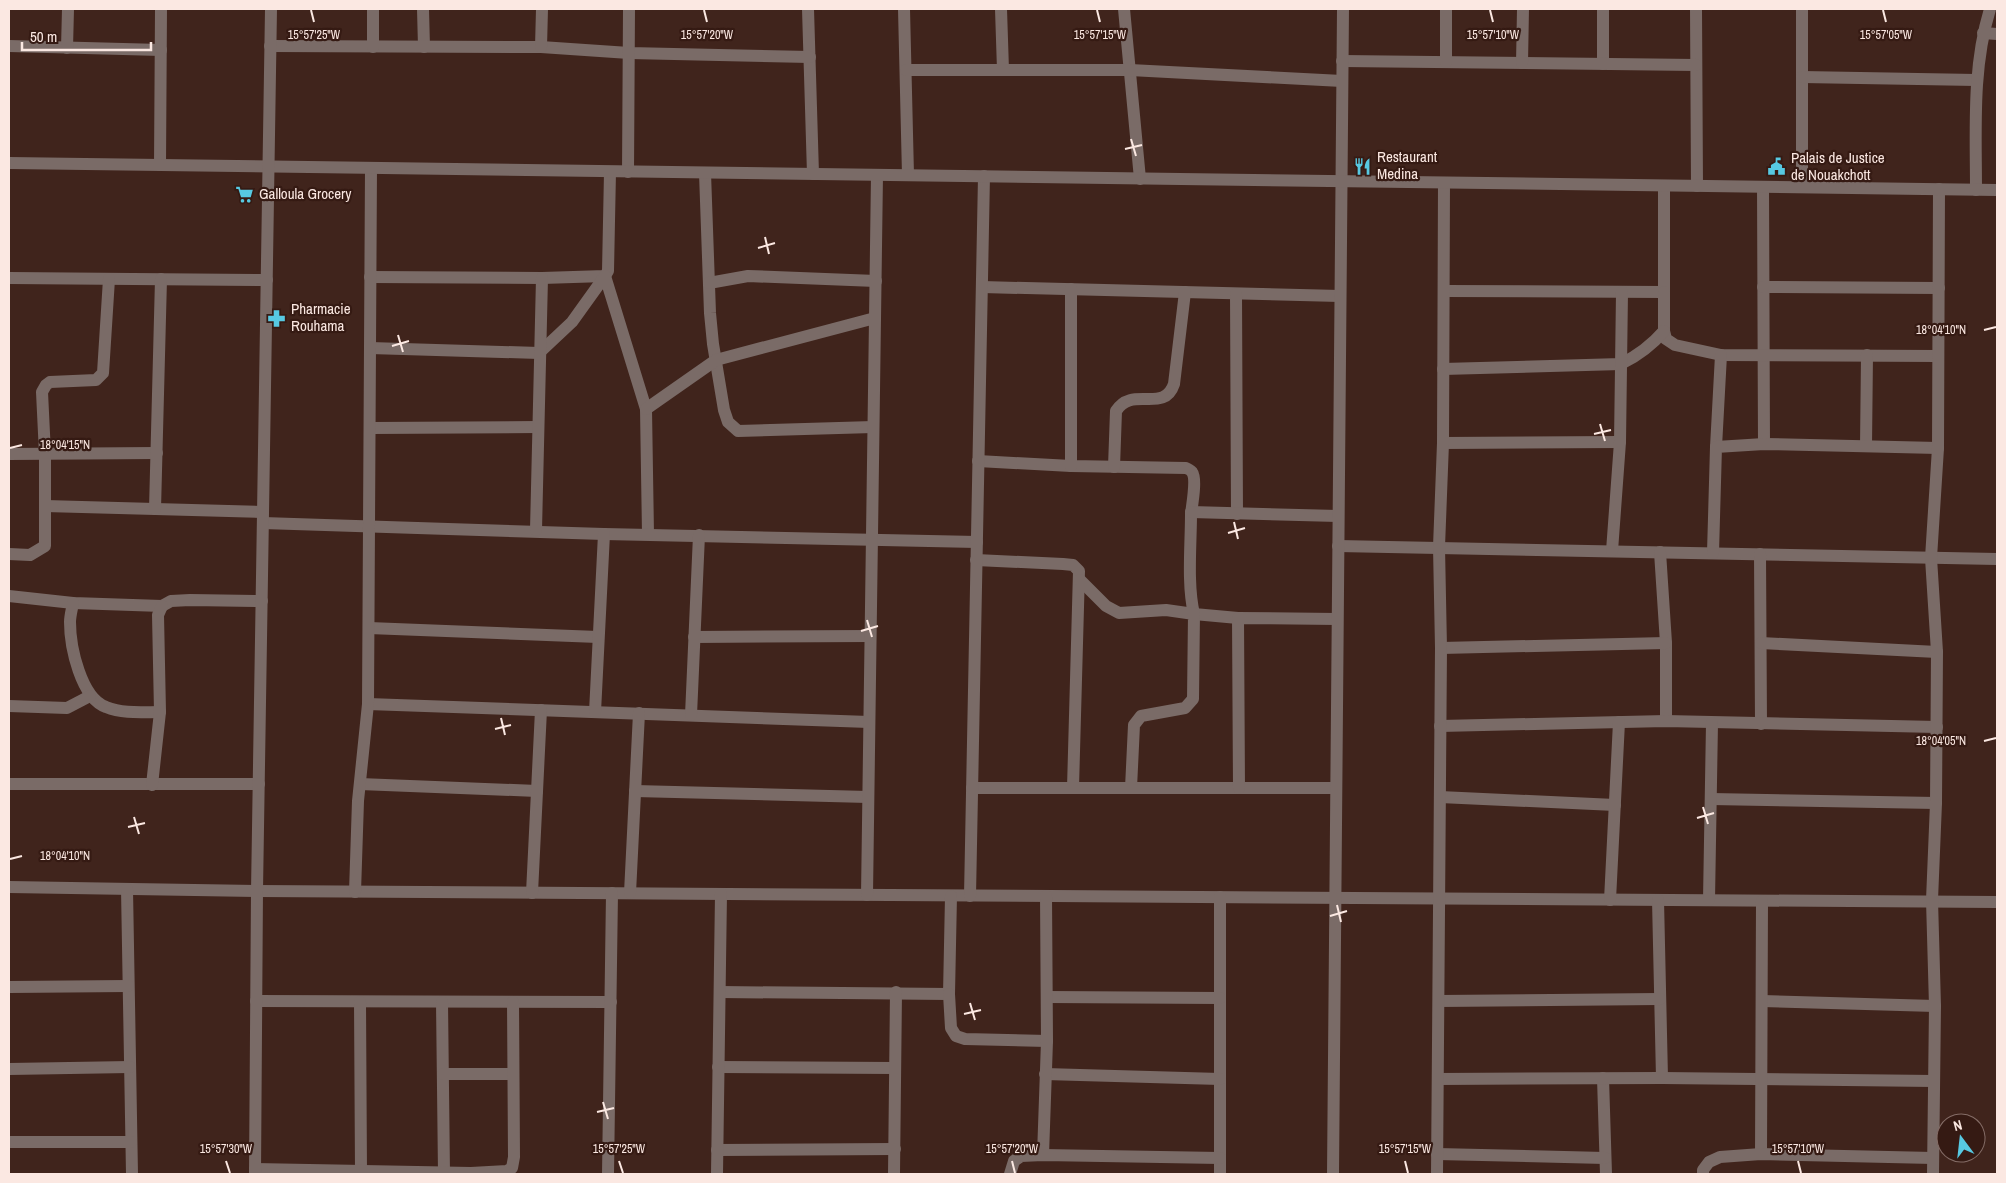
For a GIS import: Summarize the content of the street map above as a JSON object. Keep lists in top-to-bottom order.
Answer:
{
  "places": {
    "restaurant": ["Restaurant Medina"],
    "public building": ["Palais de Justice de Nouakchott"],
    "supermarket": ["Galloula Grocery"],
    "pharmacy": ["Pharmacie Rouhama"]
  },
  "scale_bar": "50 m",
  "north": "top",
  "coordinates": [
    "15°57'25\"W",
    "15°57'20\"W",
    "15°57'15\"W",
    "15°57'10\"W",
    "15°57'05\"W",
    "18°04'10\"N",
    "18°04'15\"N",
    "18°04'05\"N",
    "15°57'30\"W"
  ]
}
